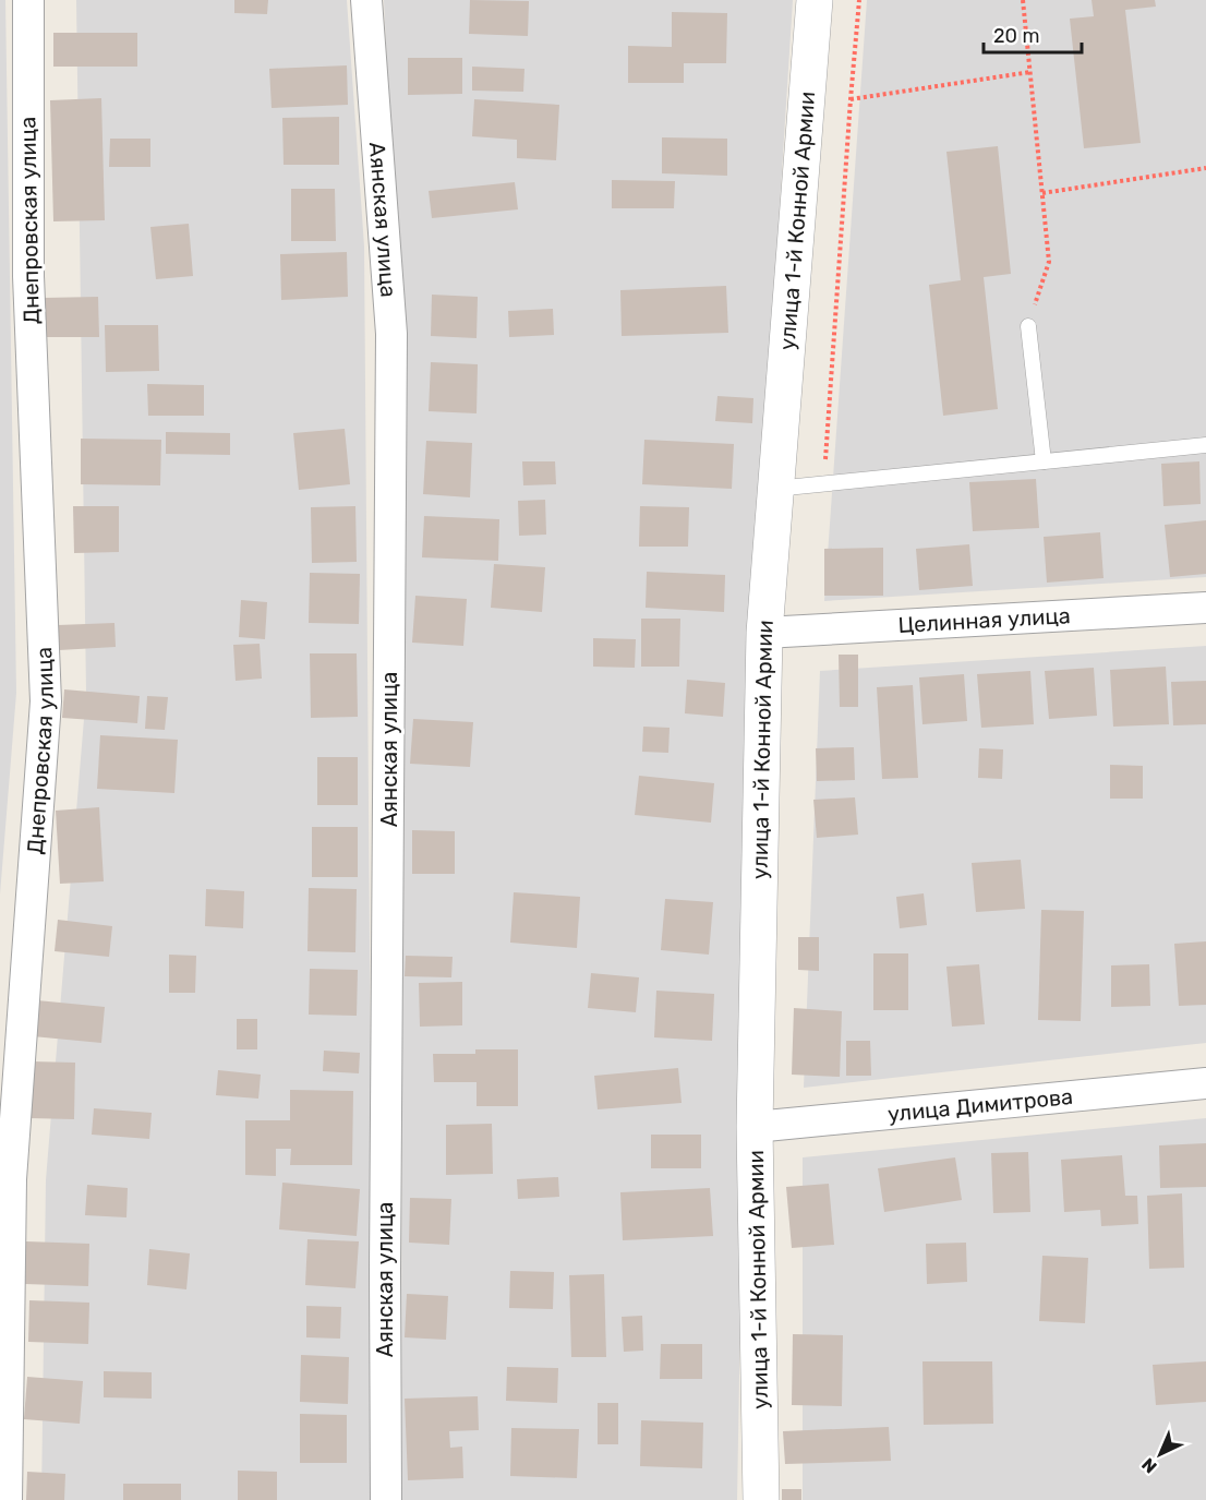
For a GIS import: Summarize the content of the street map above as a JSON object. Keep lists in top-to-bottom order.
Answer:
{
  "streets": {
    "street": [
      "Аянская улица",
      "Днепровская улица",
      "улица 1-й Конной Армии",
      "Целинная улица",
      "улица Димитрова"
    ]
  },
  "crossings": [
    ["улица 1-й Конной Армии", "Целинная улица"],
    ["улица 1-й Конной Армии", "улица Димитрова"]
  ],
  "scale_bar": "20 m",
  "north": "bottom left"
}
